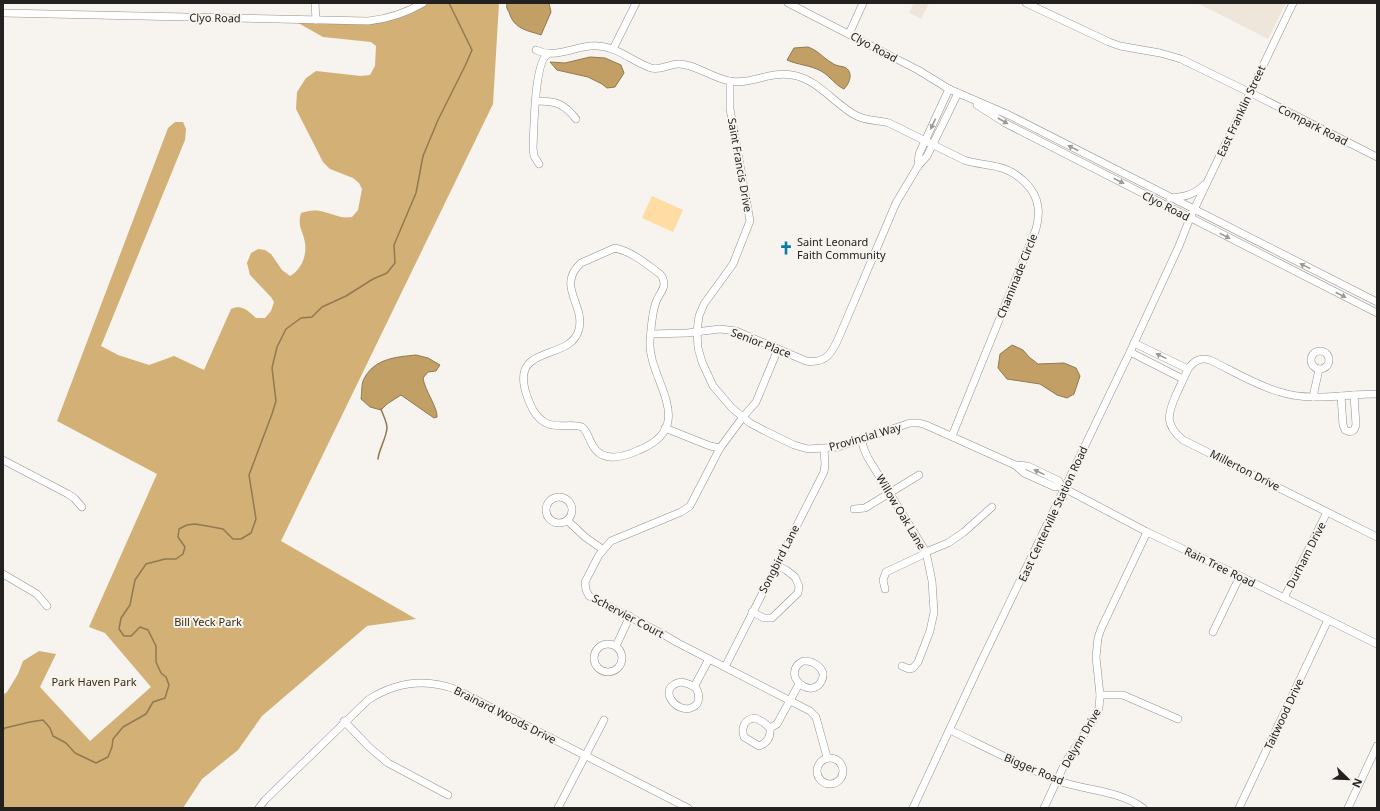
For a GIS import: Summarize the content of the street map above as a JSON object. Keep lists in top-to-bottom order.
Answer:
{
  "streets": {
    "street": [
      "Clyo Road",
      "East Franklin Street",
      "Compark Road",
      "Saint Francis Drive",
      "Chaminade Circle",
      "Senior Place",
      "Provincial Way",
      "Millerton Drive",
      "Willow Oak Lane",
      "East Centerville Station Road",
      "Durham Drive",
      "Songbird Lane",
      "Rain Tree Road",
      "Schervier Court",
      "Taitwood Drive",
      "Brainard Woods Drive",
      "Delynn Drive",
      "Bigger Road"
    ]
  },
  "crossings": [
    ["Clyo Road", "East Franklin Street"],
    ["Clyo Road", "East Centerville Station Road"],
    ["East Franklin Street", "Compark Road"],
    ["East Franklin Street", "East Centerville Station Road"],
    ["Saint Francis Drive", "Chaminade Circle"],
    ["Saint Francis Drive", "Senior Place"],
    ["Saint Francis Drive", "Provincial Way"],
    ["Chaminade Circle", "Provincial Way"],
    ["Senior Place", "Provincial Way"],
    ["Senior Place", "Schervier Court"],
    ["Provincial Way", "Willow Oak Lane"],
    ["Provincial Way", "East Centerville Station Road"],
    ["Provincial Way", "Songbird Lane"],
    ["Provincial Way", "Rain Tree Road"],
    ["Provincial Way", "Schervier Court"],
    ["Millerton Drive", "Durham Drive"],
    ["East Centerville Station Road", "Rain Tree Road"],
    ["East Centerville Station Road", "Bigger Road"],
    ["Durham Drive", "Rain Tree Road"],
    ["Songbird Lane", "Schervier Court"],
    ["Rain Tree Road", "Taitwood Drive"],
    ["Rain Tree Road", "Delynn Drive"],
    ["Delynn Drive", "Bigger Road"]
  ],
  "parks": ["Bill Yeck Park", "Park Haven Park"],
  "places": {
    "church": ["Saint Leonard Faith Community"]
  },
  "north": "bottom right"
}
